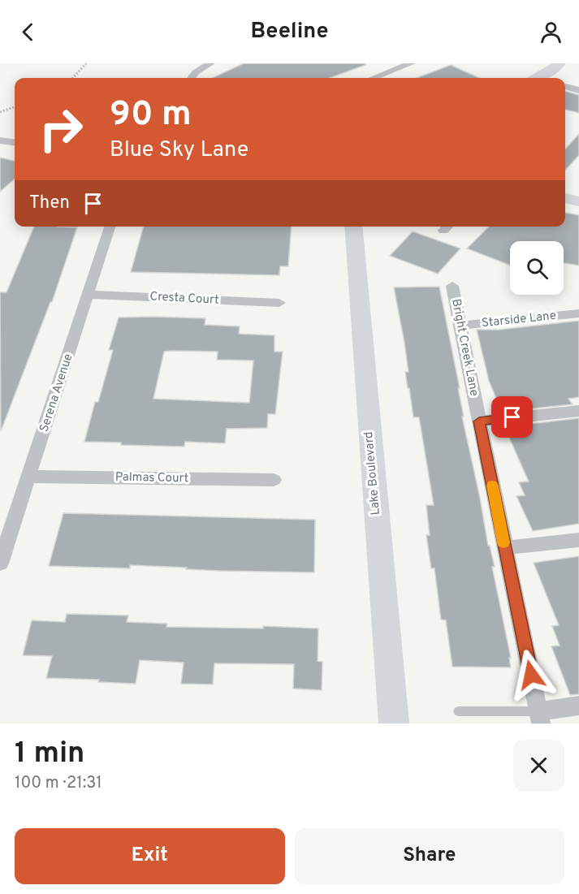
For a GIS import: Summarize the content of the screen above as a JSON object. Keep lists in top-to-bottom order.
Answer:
{
  "streets": {
    "main road": ["Lake Boulevard"],
    "street": [
      "Cresta Court",
      "Starside Lane",
      "Bright Creek Lane",
      "Serena Avenue",
      "Palmas Court"
    ]
  },
  "crossings": [
    ["Cresta Court", "Serena Avenue"],
    ["Starside Lane", "Bright Creek Lane"],
    ["Serena Avenue", "Palmas Court"]
  ],
  "page": {
    "header": "Beeline",
    "turn": ["90 m", "Blue Sky Lane"],
    "then": "Then",
    "heading": ["1 min", "100 m · 21:31"],
    "buttons": ["Exit", "Share"]
  }
}
